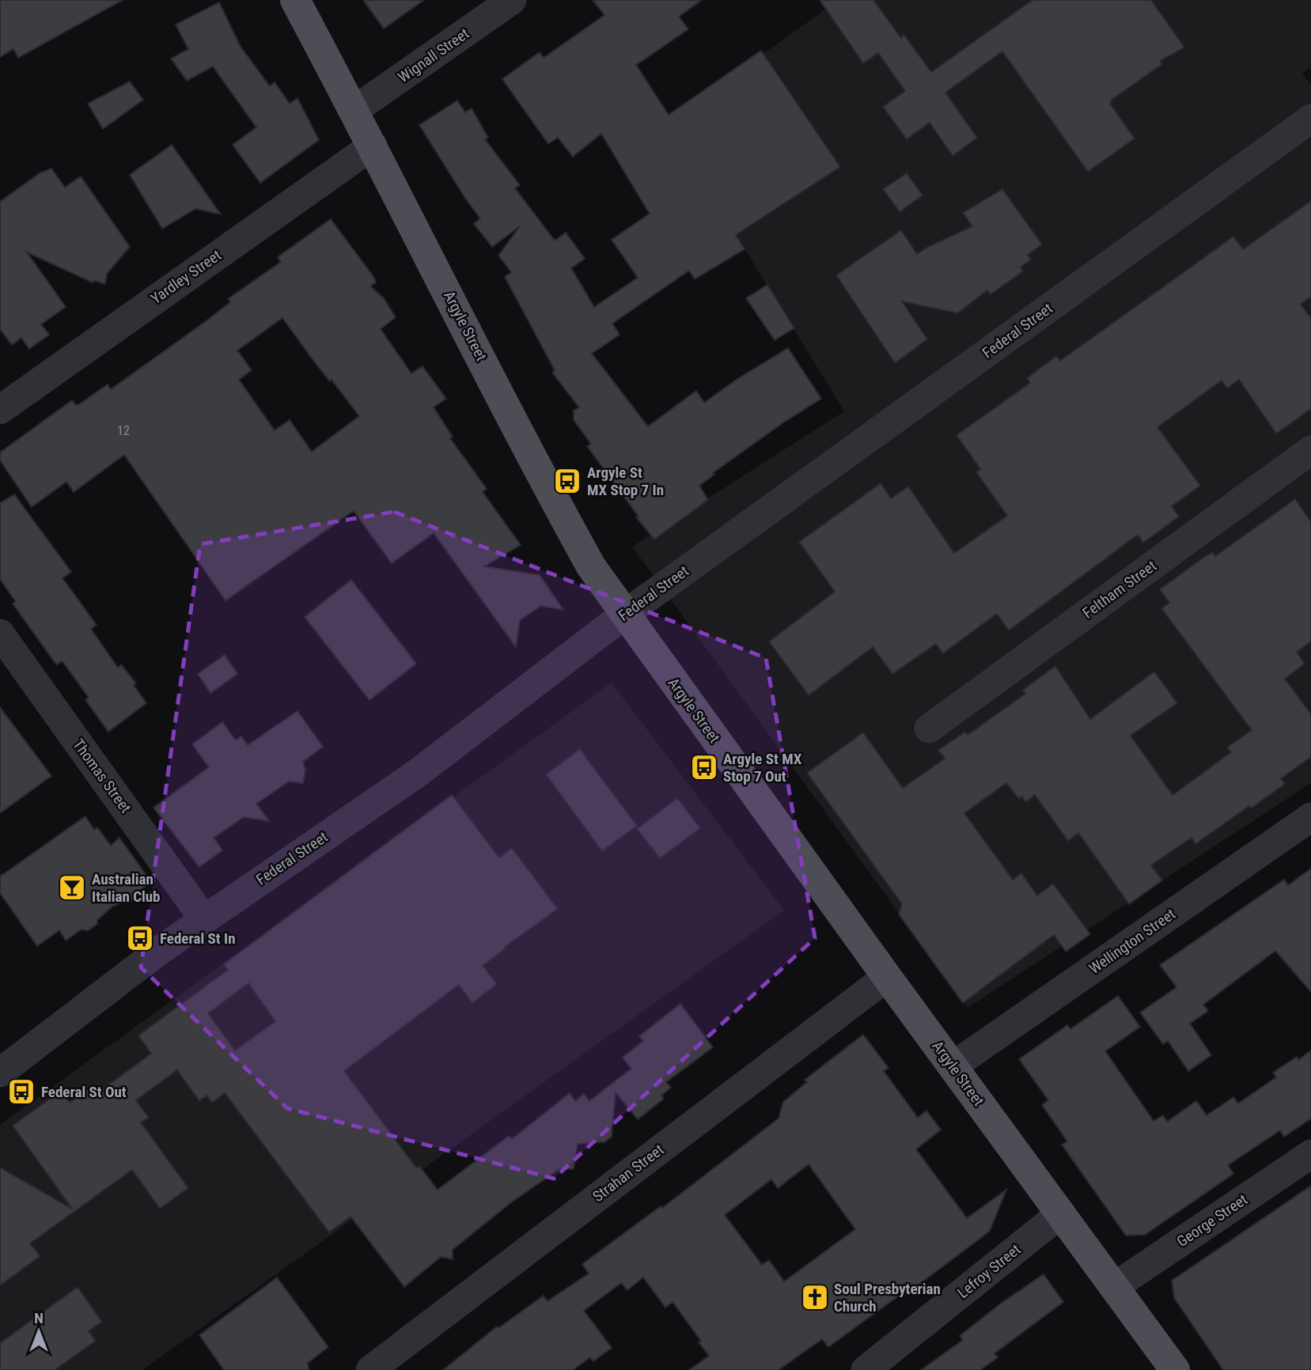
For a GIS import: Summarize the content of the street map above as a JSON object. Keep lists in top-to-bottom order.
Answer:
{
  "streets": {
    "main road": ["Argyle Street"],
    "street": [
      "Wignall Street",
      "Yardley Street",
      "Federal Street",
      "Feltham Street",
      "Thomas Street",
      "Wellington Street",
      "Strahan Street",
      "George Street",
      "Lefroy Street"
    ]
  },
  "crossings": [
    ["Wignall Street", "Argyle Street"],
    ["Yardley Street", "Argyle Street"],
    ["Argyle Street", "Federal Street"],
    ["Argyle Street", "Wellington Street"],
    ["Argyle Street", "Strahan Street"],
    ["Argyle Street", "George Street"],
    ["Argyle Street", "Lefroy Street"],
    ["Federal Street", "Thomas Street"]
  ],
  "places": {
    "bus stop": [
      "Argyle St MX Stop 7 In",
      "Argyle St MX Stop 7 Out",
      "Federal St In",
      "Federal St Out"
    ],
    "bar": ["Australian Italian Club"],
    "church": ["Soul Presbyterian Church"]
  },
  "house_numbers": ["12"],
  "north": "top"
}
